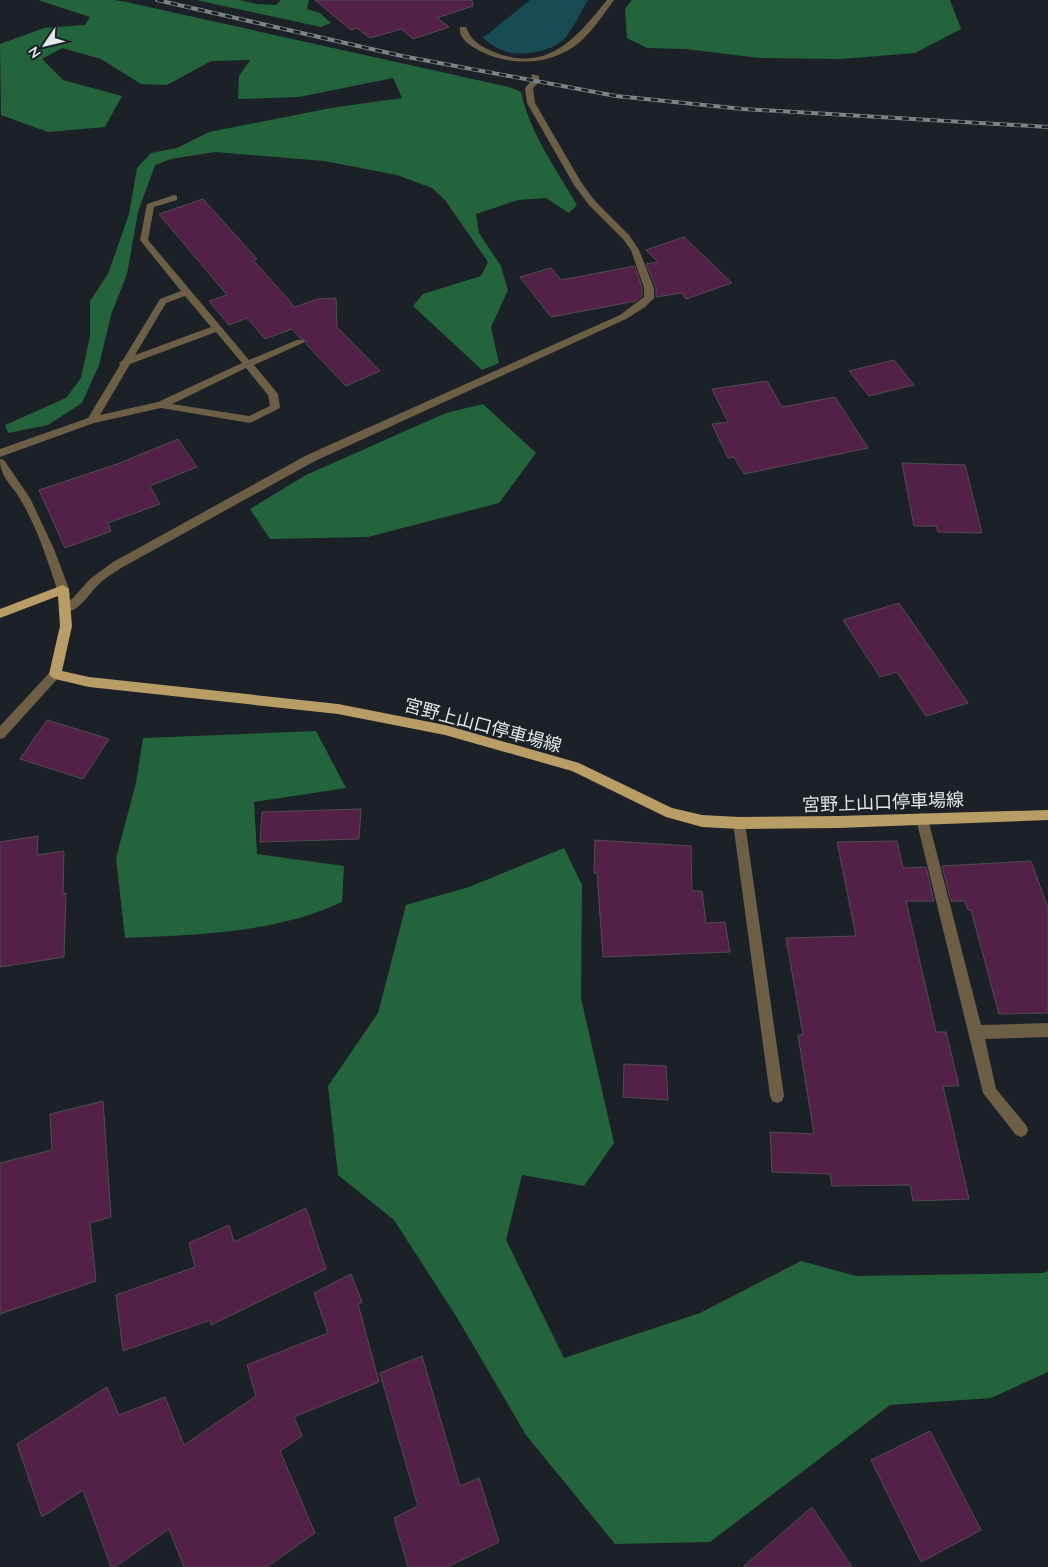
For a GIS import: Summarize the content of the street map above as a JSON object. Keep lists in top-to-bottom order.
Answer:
{
  "streets": {
    "main road": ["宮野上山口停車場線"]
  },
  "north": "bottom left"
}
